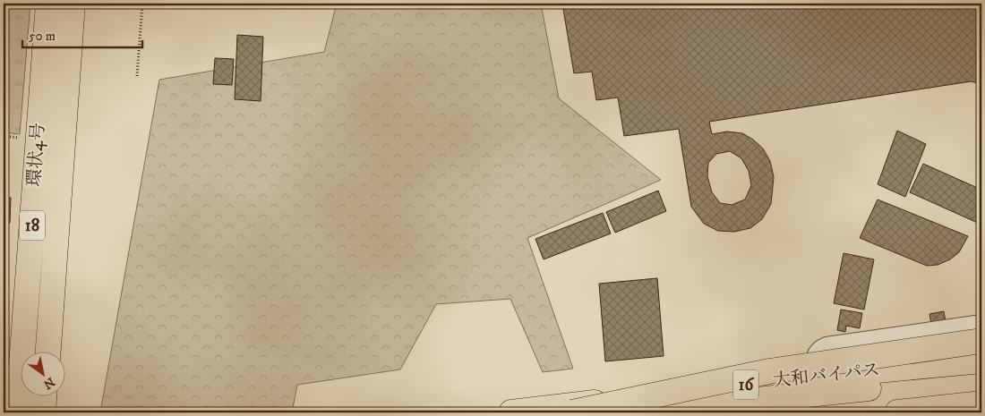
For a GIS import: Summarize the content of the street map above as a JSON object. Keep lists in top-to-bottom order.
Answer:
{
  "streets": {
    "main road": [
      "環状4号",
      "18",
      "大和バイパス",
      "16"
    ]
  },
  "scale_bar": "50 m",
  "north": "bottom right"
}
